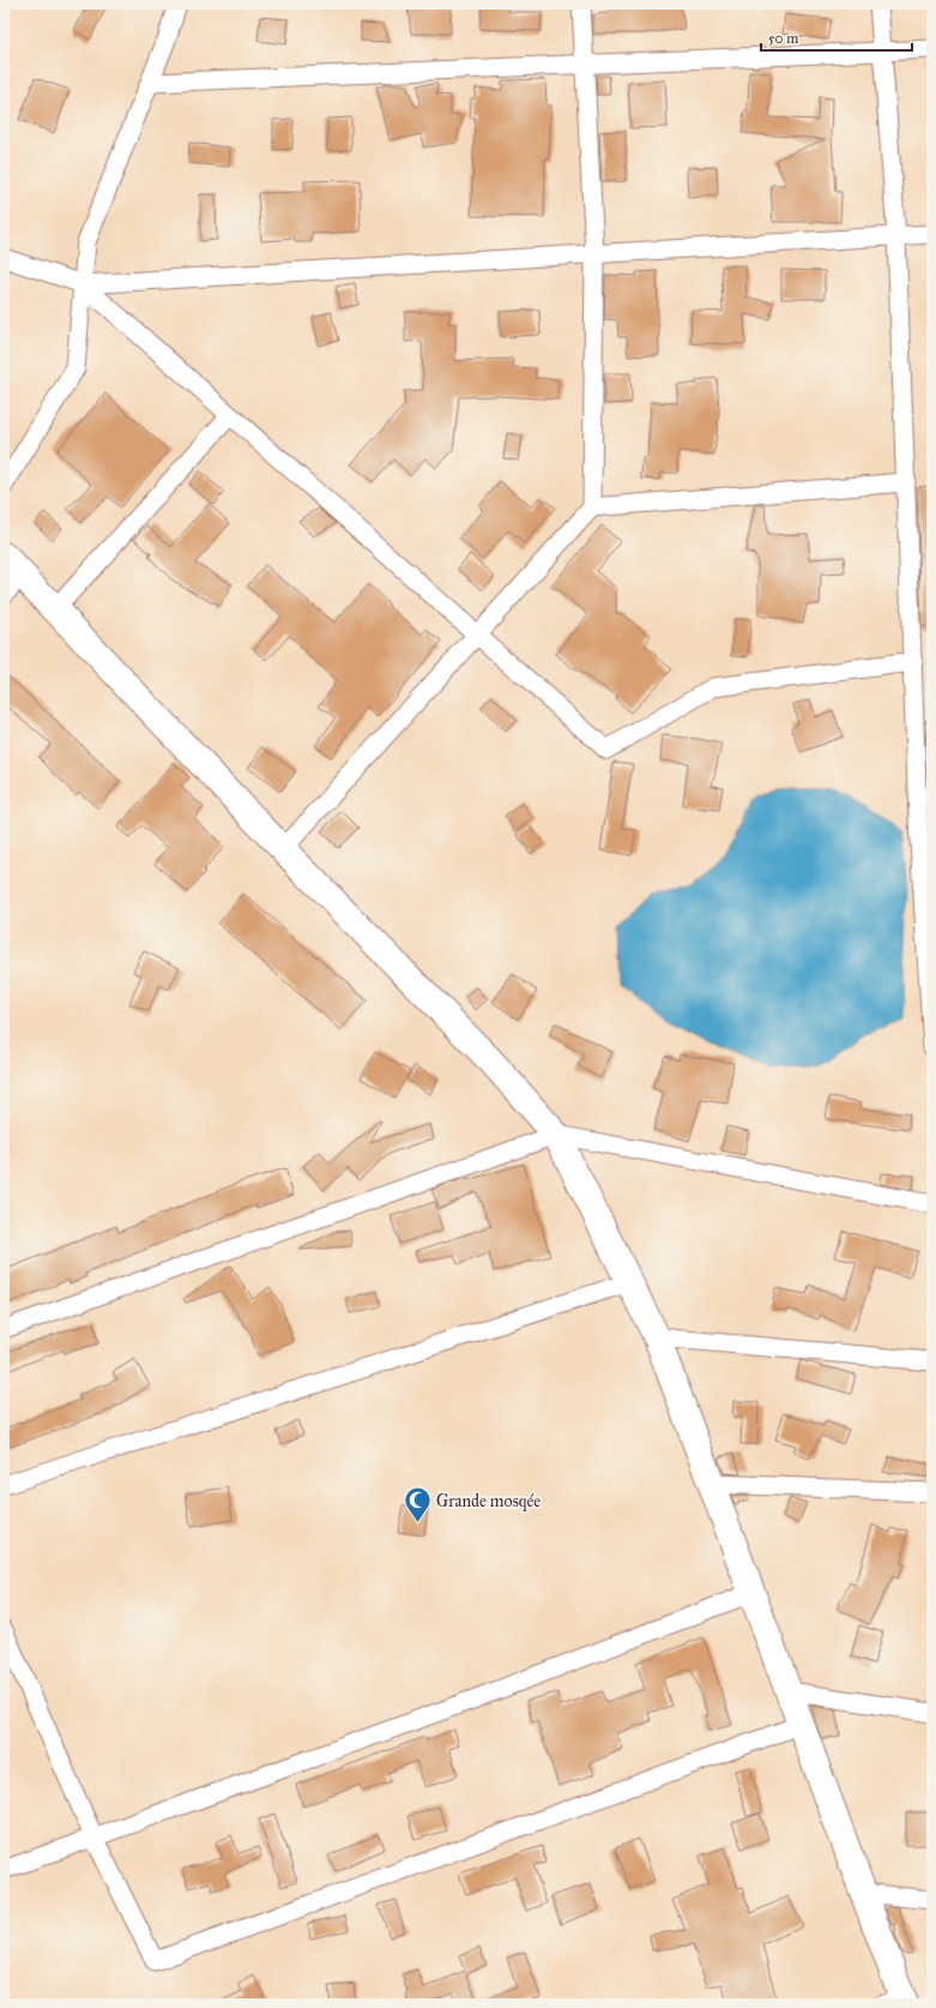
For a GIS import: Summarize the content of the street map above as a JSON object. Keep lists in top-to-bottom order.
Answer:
{
  "places": {
    "mosque": ["Grande mosqée"]
  },
  "scale_bar": "50 m"
}
